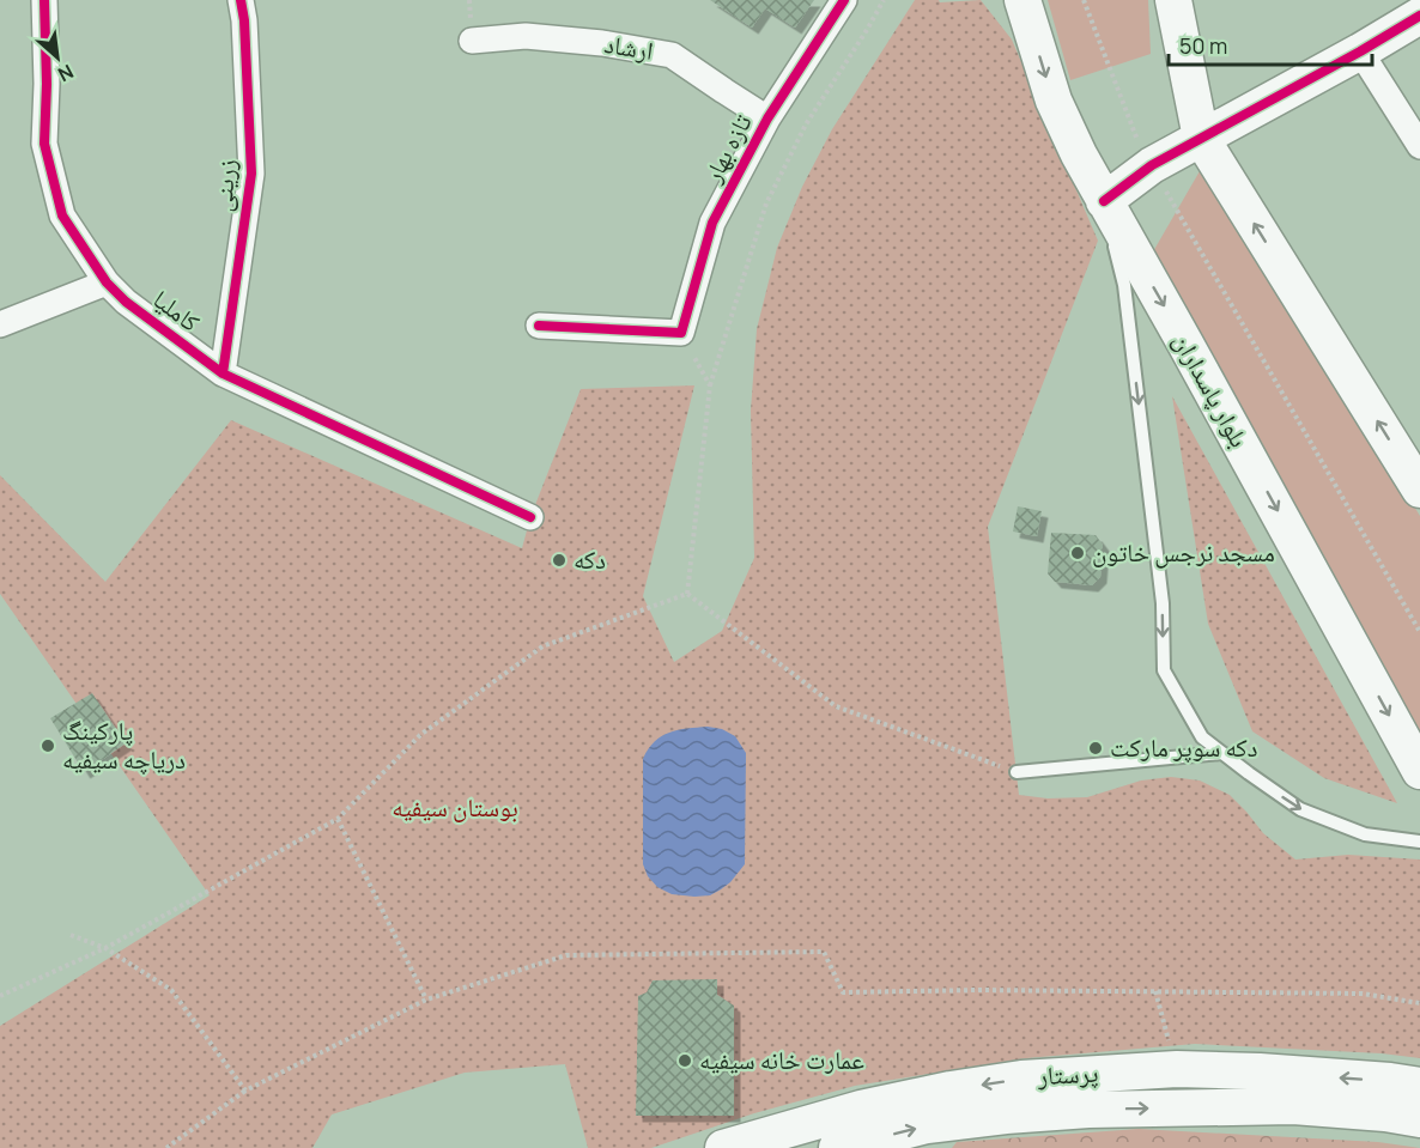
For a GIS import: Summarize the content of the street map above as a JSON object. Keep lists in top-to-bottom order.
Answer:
{
  "streets": {
    "main road": ["بلوار پاسداران", "پرستار"],
    "street": [
      "ارشاد",
      "تازه بهار",
      "زرینی",
      "کاملیا"
    ]
  },
  "crossings": [
    ["ارشاد", "تازه بهار"],
    ["زرینی", "کاملیا"]
  ],
  "parks": ["بوستان سیفیه"],
  "places": [
    "مسجد نرجس خاتون",
    "دکه",
    "پارکینگ دریاچه سیفیه",
    "دکه سوپر مارکت",
    "عمارت خانه سیفیه"
  ],
  "scale_bar": "50 m",
  "north": "bottom right"
}
